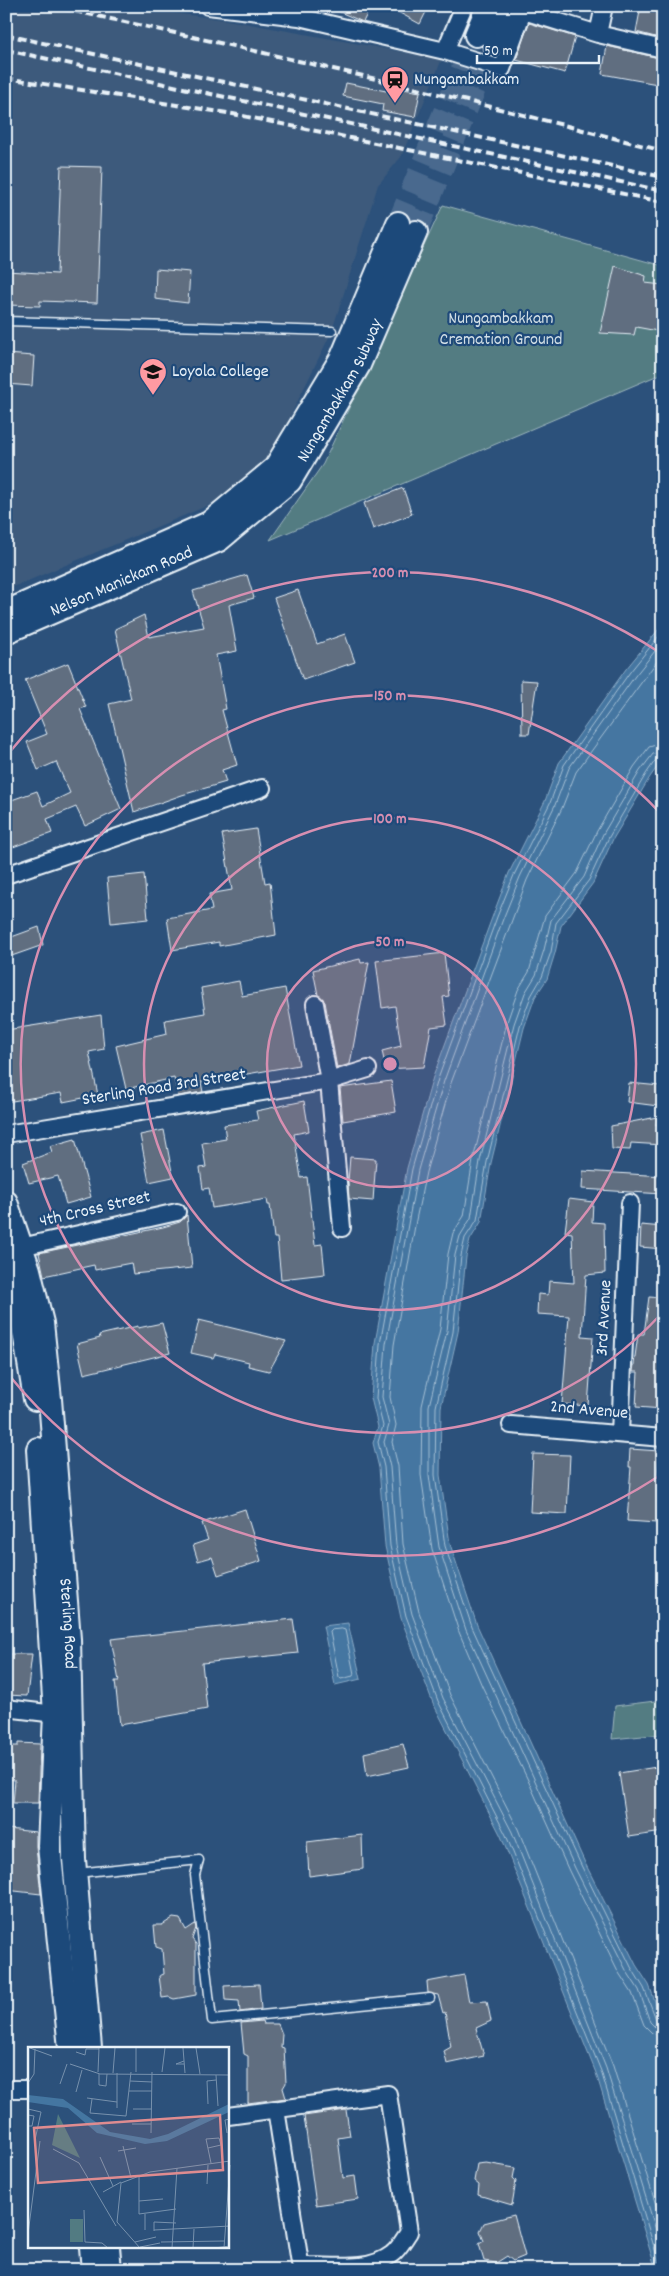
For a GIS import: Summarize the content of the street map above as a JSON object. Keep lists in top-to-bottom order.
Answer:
{
  "streets": {
    "main road": ["Nungambakkam Subway", "Nelson Manickam Road", "Sterling Road"],
    "street": [
      "Sterling Road 3rd Street",
      "4th Cross Street",
      "3rd Avenue",
      "2nd Avenue"
    ]
  },
  "crossings": [
    ["Nungambakkam Subway", "Nelson Manickam Road"],
    ["4th Cross Street", "Sterling Road"],
    ["3rd Avenue", "2nd Avenue"]
  ],
  "parks": ["Nungambakkam Cremation Ground"],
  "places": {
    "station": ["Nungambakkam"],
    "school or university": ["Loyola College"]
  },
  "scale_bar": "50 m",
  "rings": [
    "200 m",
    "150 m",
    "100 m",
    "50 m"
  ]
}
